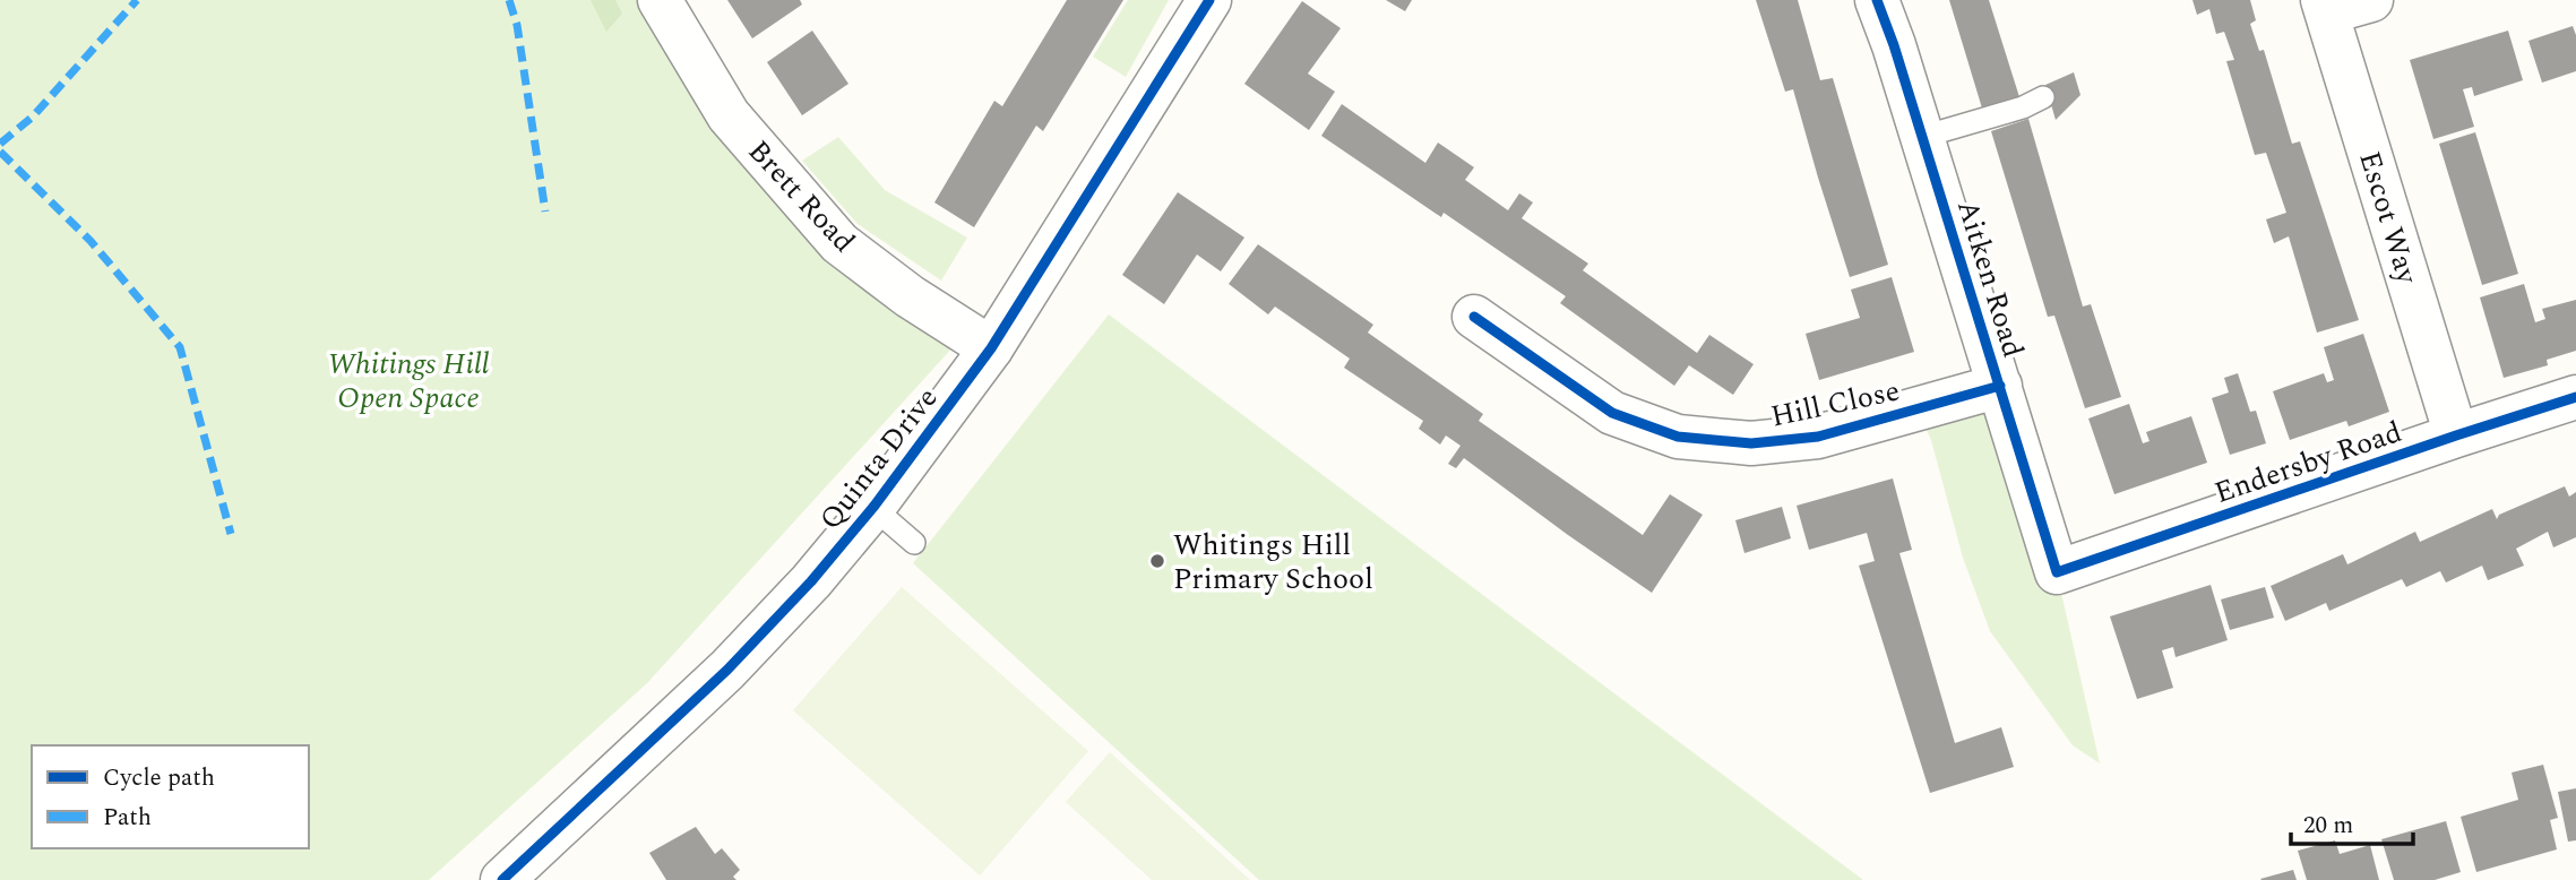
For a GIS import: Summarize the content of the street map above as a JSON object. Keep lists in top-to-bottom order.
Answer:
{
  "streets": {
    "street": [
      "Brett Road",
      "Escot Way",
      "Aitken Road",
      "Hill Close",
      "Quinta Drive",
      "Endersby Road"
    ]
  },
  "crossings": [
    ["Brett Road", "Quinta Drive"],
    ["Escot Way", "Endersby Road"],
    ["Aitken Road", "Hill Close"],
    ["Aitken Road", "Endersby Road"]
  ],
  "parks": ["Whitings Hill Open Space"],
  "places": ["Whitings Hill Primary School"],
  "legend": ["Cycle path", "Path"],
  "scale_bar": "20 m"
}
